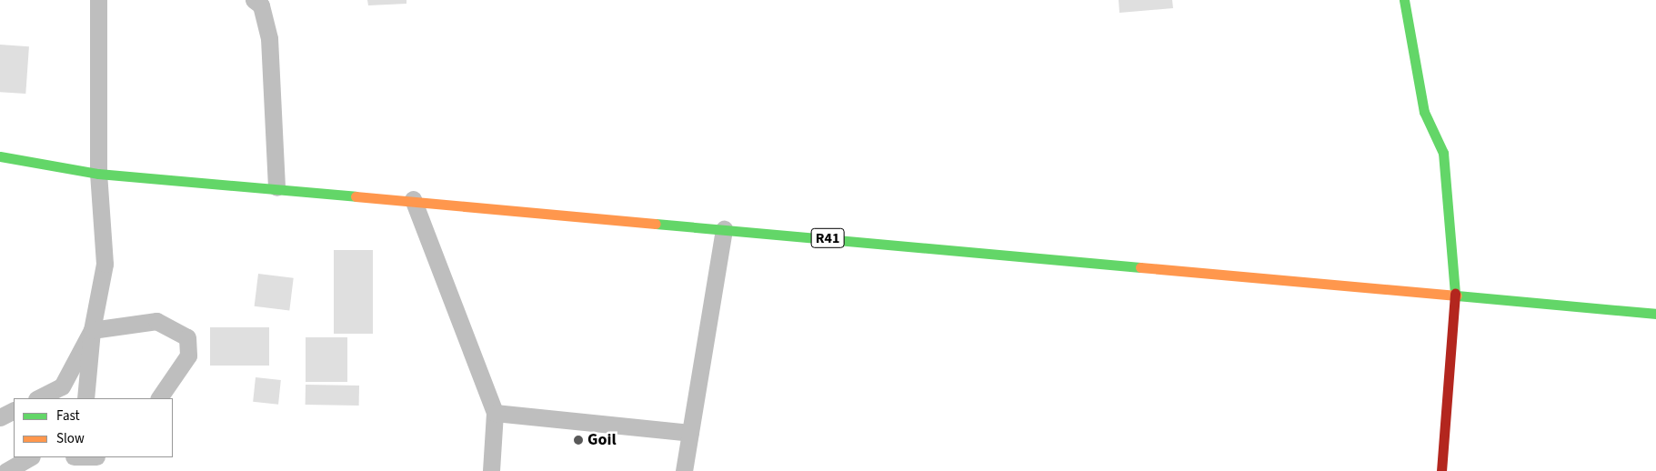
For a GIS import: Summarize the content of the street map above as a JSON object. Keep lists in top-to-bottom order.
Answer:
{
  "streets": {
    "main road": ["R41"]
  },
  "places": ["Goil"],
  "legend": ["Fast", "Slow"]
}
